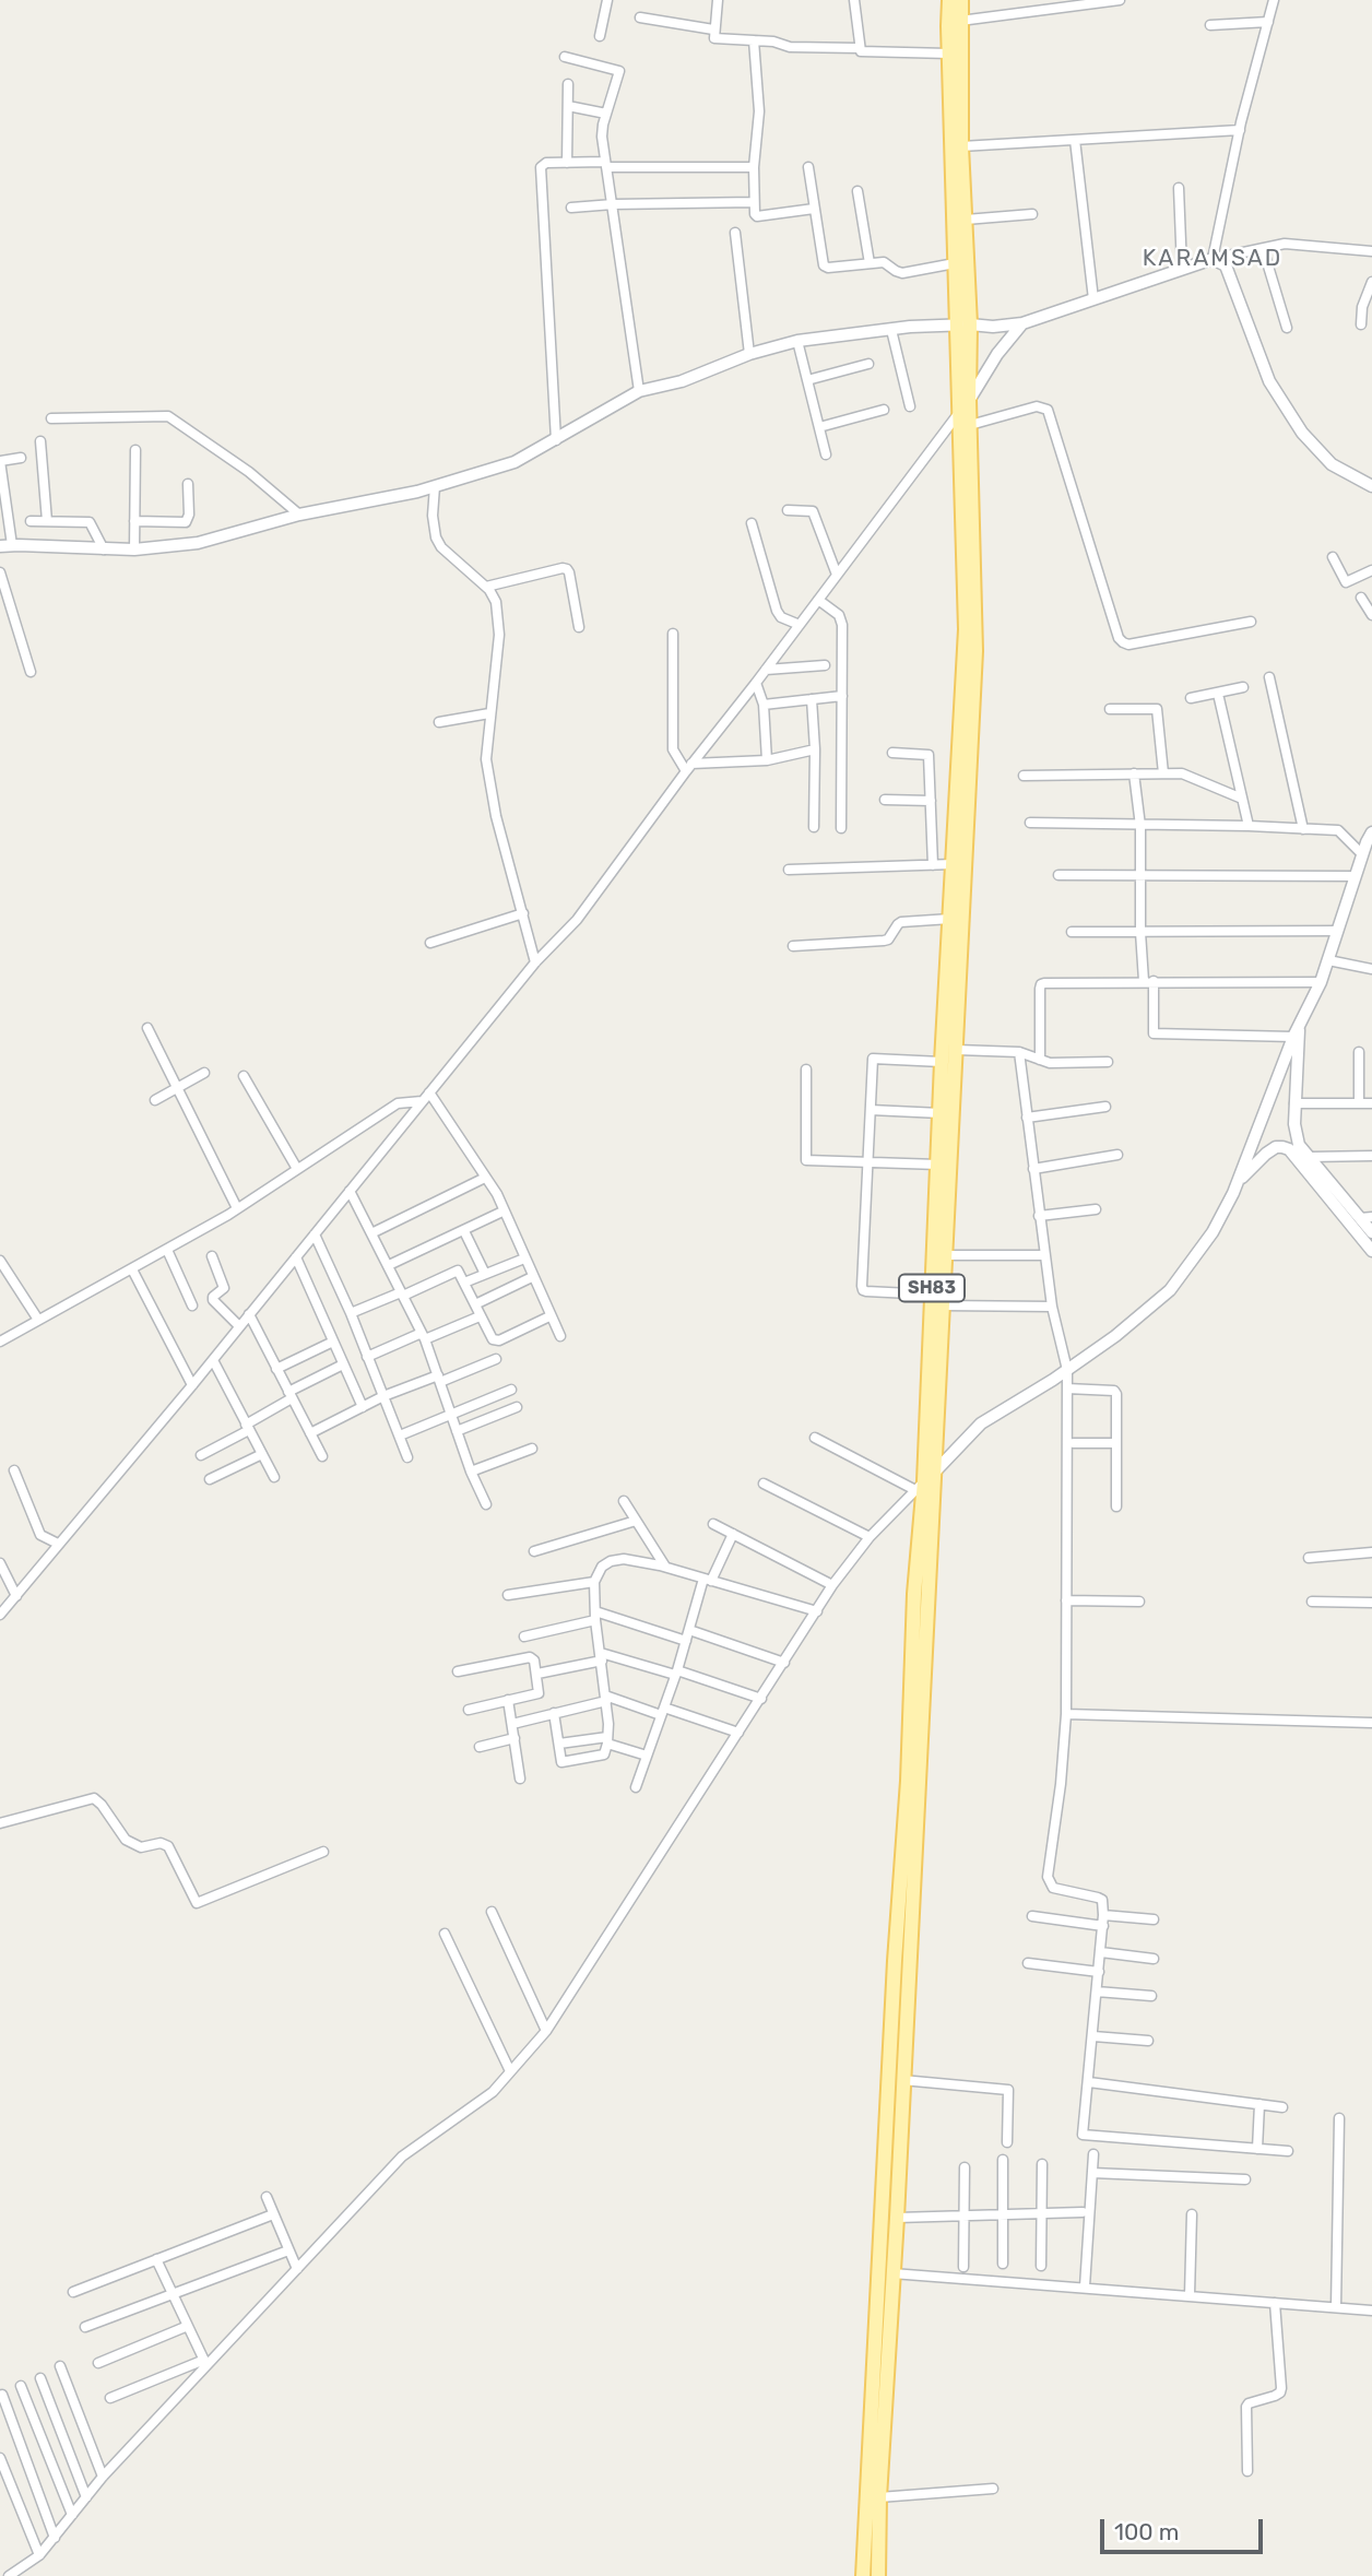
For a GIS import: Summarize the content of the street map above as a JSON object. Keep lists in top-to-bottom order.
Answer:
{
  "streets": {
    "main road": ["SH83"]
  },
  "districts": ["KARAMSAD"],
  "scale_bar": "100 m"
}
